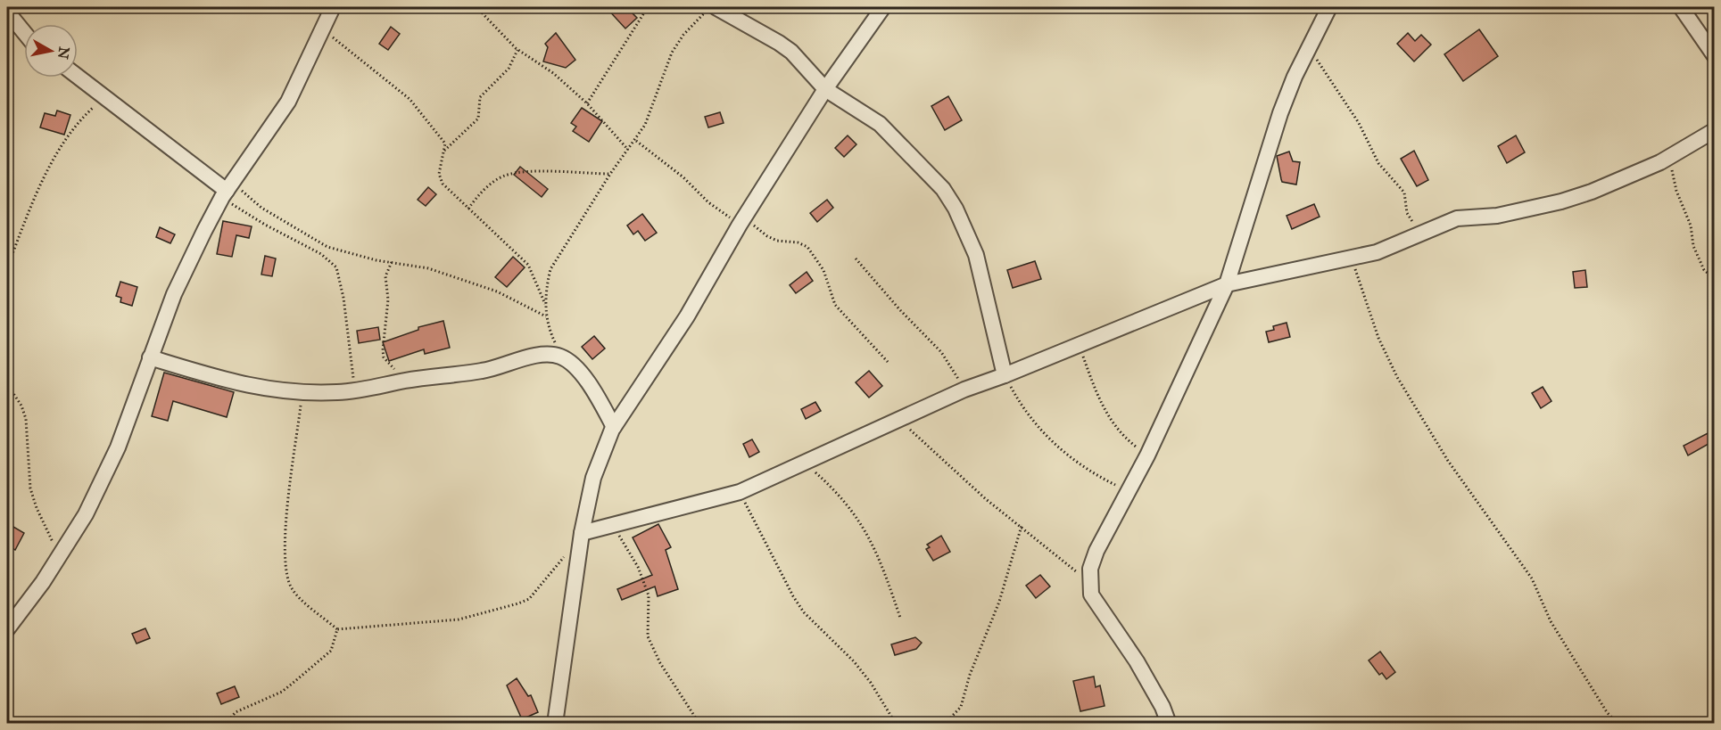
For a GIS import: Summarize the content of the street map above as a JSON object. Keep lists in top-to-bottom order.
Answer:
{
  "north": "right"
}
